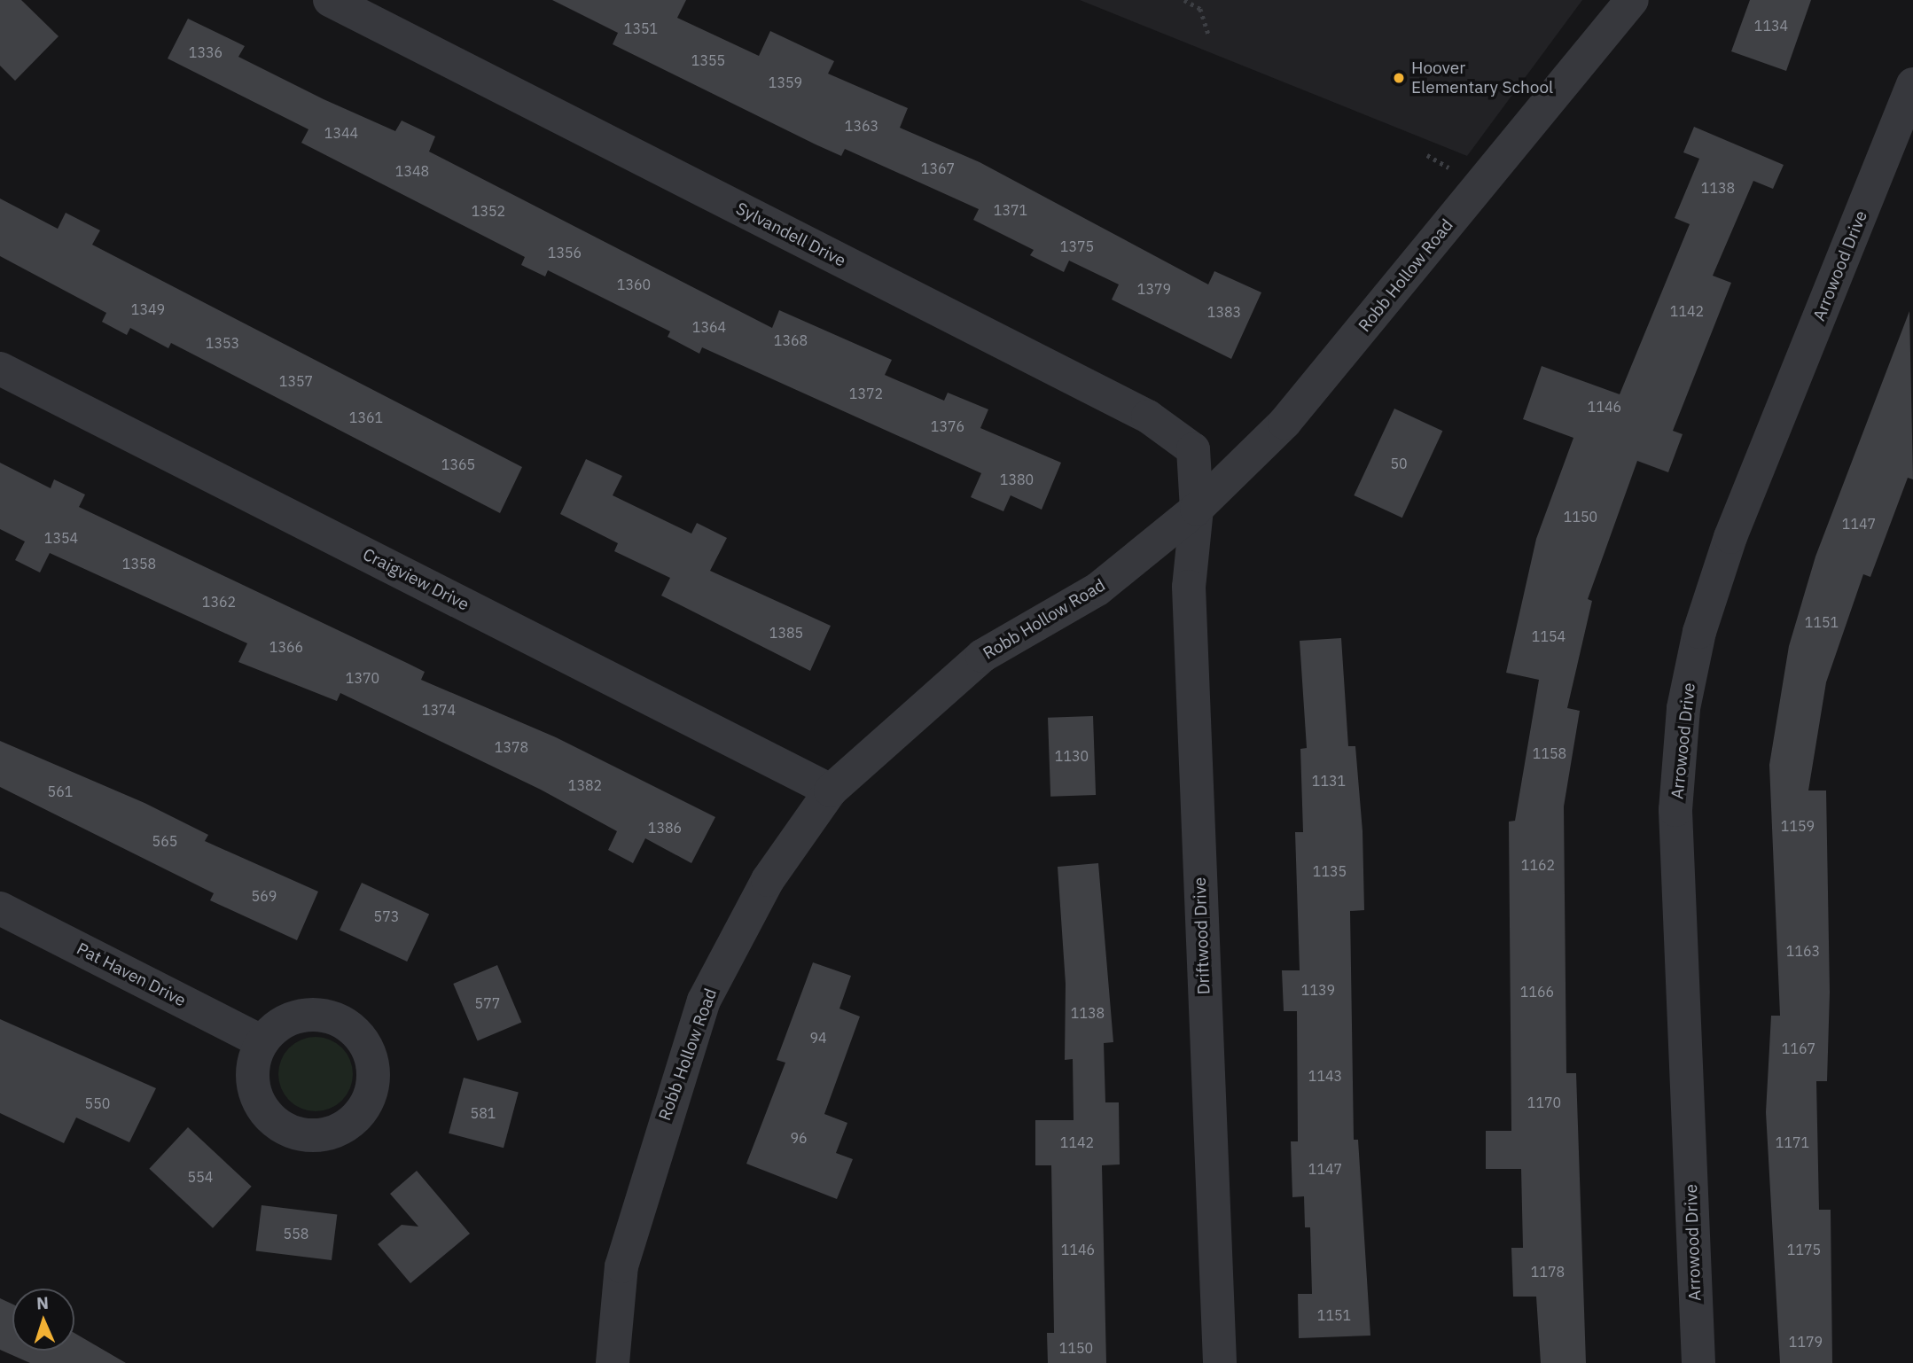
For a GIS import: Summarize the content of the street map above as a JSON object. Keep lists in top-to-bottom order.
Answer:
{
  "streets": {
    "street": [
      "Sylvandell Drive",
      "Arrowood Drive",
      "Robb Hollow Road",
      "Craigview Drive",
      "Driftwood Drive",
      "Pat Haven Drive"
    ]
  },
  "crossings": [
    ["Sylvandell Drive", "Robb Hollow Road"],
    ["Sylvandell Drive", "Driftwood Drive"],
    ["Robb Hollow Road", "Craigview Drive"],
    ["Robb Hollow Road", "Driftwood Drive"]
  ],
  "places": ["Hoover Elementary School"],
  "house_numbers": [
    "1134",
    "1351",
    "1336",
    "1355",
    "1359",
    "1363",
    "1344",
    "1367",
    "1348",
    "1138",
    "1371",
    "1352",
    "1375",
    "1356",
    "1360",
    "1379",
    "1349",
    "1142",
    "1383",
    "1364",
    "1368",
    "1353",
    "1357",
    "1372",
    "1146",
    "1361",
    "1376",
    "50",
    "1365",
    "1380",
    "1150",
    "1147",
    "1354",
    "1358",
    "1362",
    "1151",
    "1385",
    "1154",
    "1366",
    "1370",
    "1374",
    "1378",
    "1158",
    "1130",
    "1131",
    "1382",
    "561",
    "1159",
    "1386",
    "565",
    "1162",
    "1135",
    "569",
    "573",
    "1163",
    "1139",
    "1166",
    "577",
    "1138",
    "94",
    "1167",
    "1143",
    "1170",
    "550",
    "581",
    "96",
    "1142",
    "1171",
    "1147",
    "554",
    "558",
    "1146",
    "1175",
    "1178",
    "1151",
    "1179",
    "1150"
  ],
  "north": "top"
}
